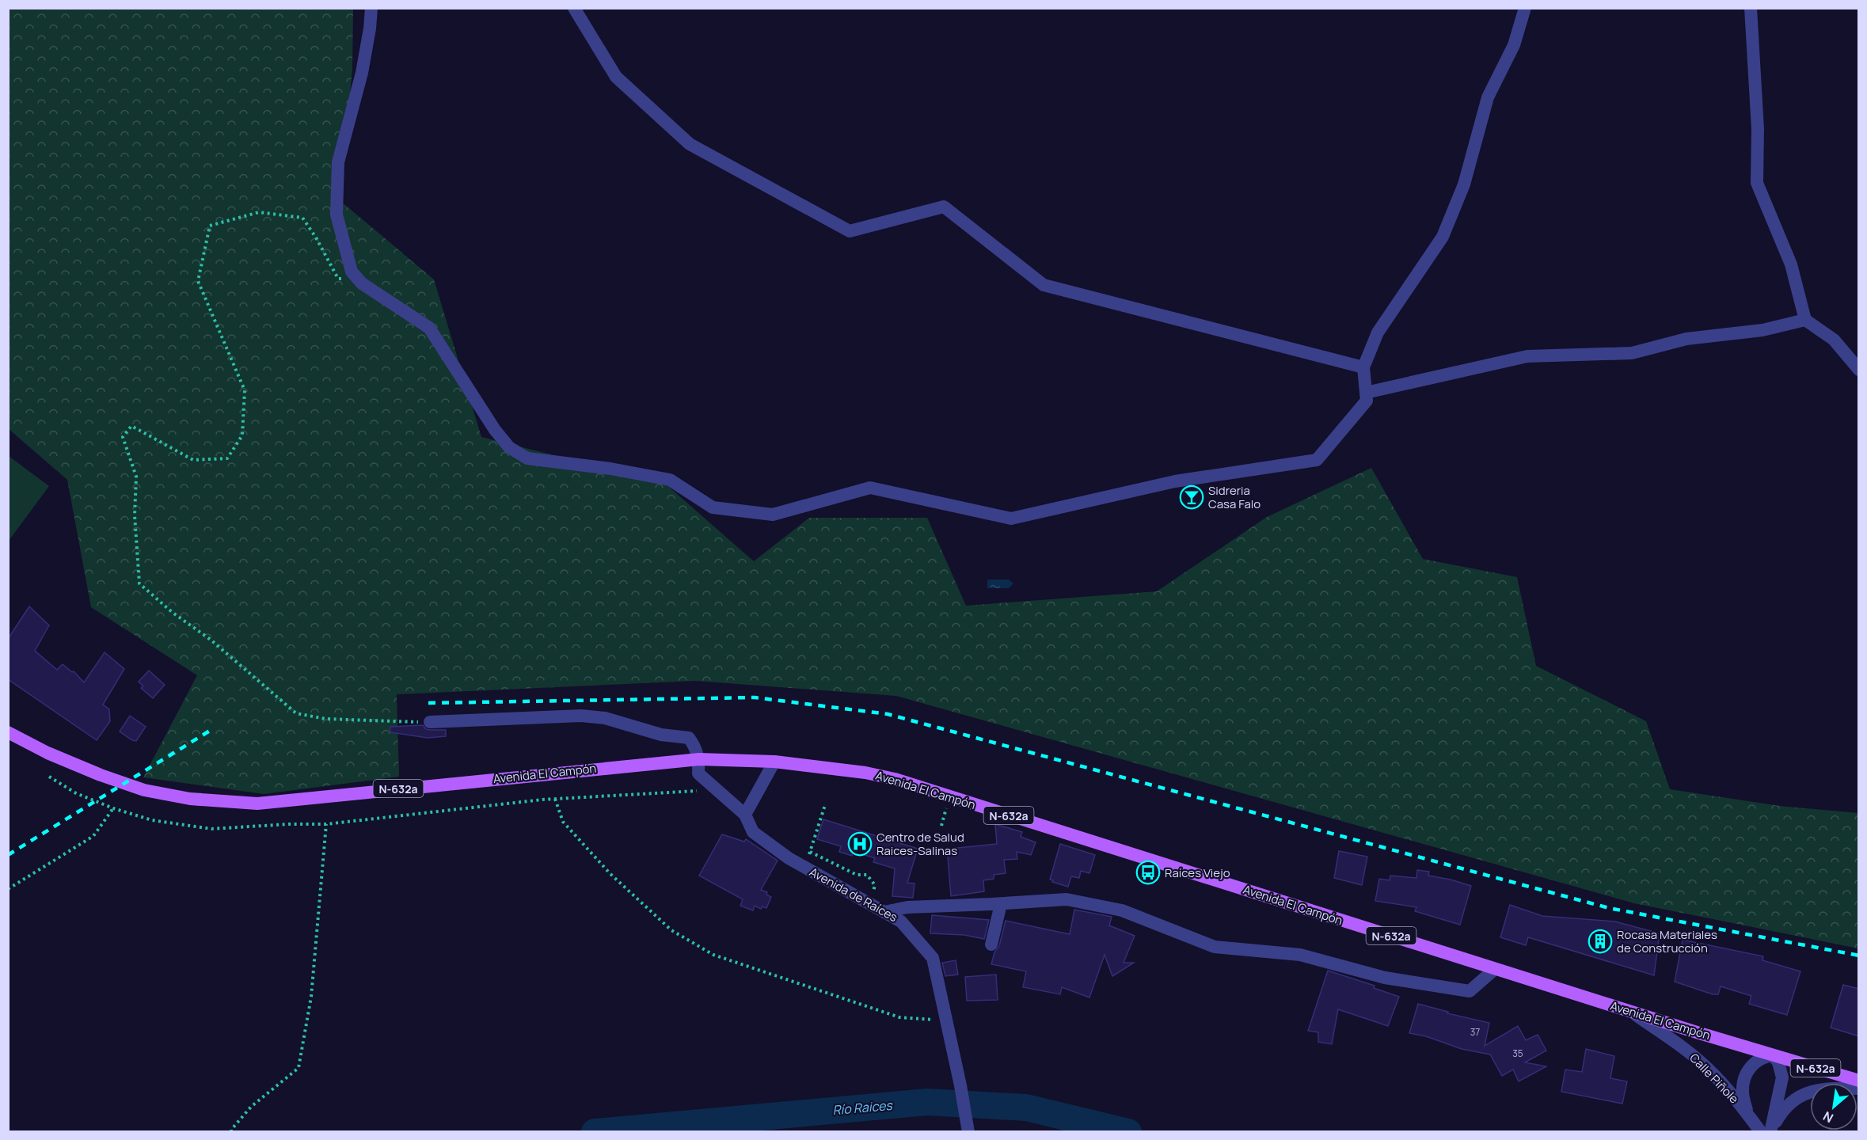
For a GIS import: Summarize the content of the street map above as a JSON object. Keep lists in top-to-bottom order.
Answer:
{
  "streets": {
    "main road": ["Avenida El Campón", "N-632a"],
    "street": ["Avenida de Raíces", "Calle Piñole"]
  },
  "crossings": [
    ["Avenida El Campón", "Avenida de Raíces"],
    ["Avenida El Campón", "Calle Piñole"]
  ],
  "water": ["Río Raices"],
  "places": {
    "bar": ["Sidreria Casa Falo"],
    "hospital": ["Centro de Salud Raices-Salinas"],
    "bus stop": ["Raíces Viejo"],
    "building": ["Rocasa Materiales de Construcción"]
  },
  "house_numbers": ["37", "35"],
  "north": "bottom left"
}
